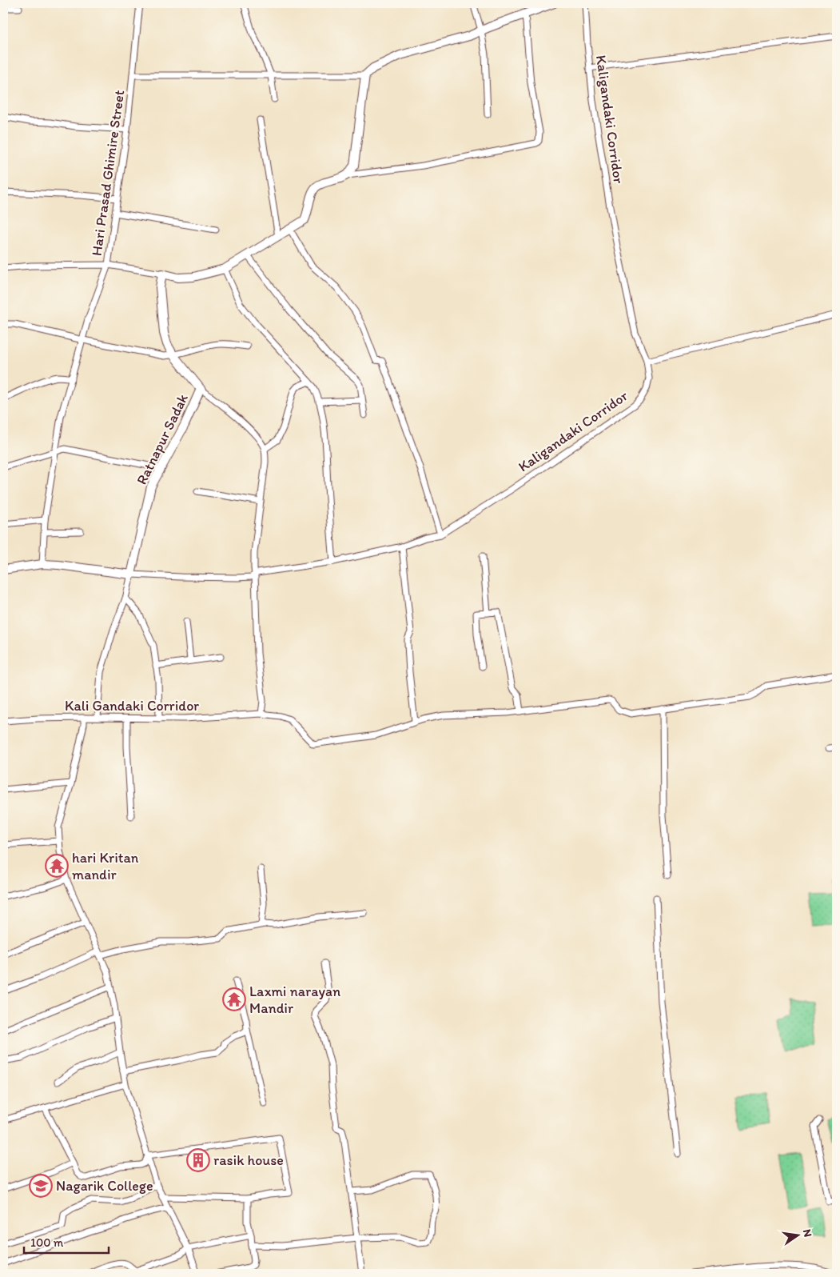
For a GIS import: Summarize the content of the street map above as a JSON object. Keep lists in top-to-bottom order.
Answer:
{
  "streets": {
    "main road": ["Ratnapur Sadak"],
    "street": ["Kaligandaki Corridor", "Hari Prasad Ghimire Street", "Kali Gandaki Corridor"]
  },
  "crossings": [
    ["Kaligandaki Corridor", "Ratnapur Sadak"]
  ],
  "places": {
    "temple": ["hari Kritan mandir", "Laxmi narayan Mandir"],
    "building": ["rasik house"],
    "school or university": ["Nagarik College"]
  },
  "scale_bar": "100 m",
  "north": "right"
}
